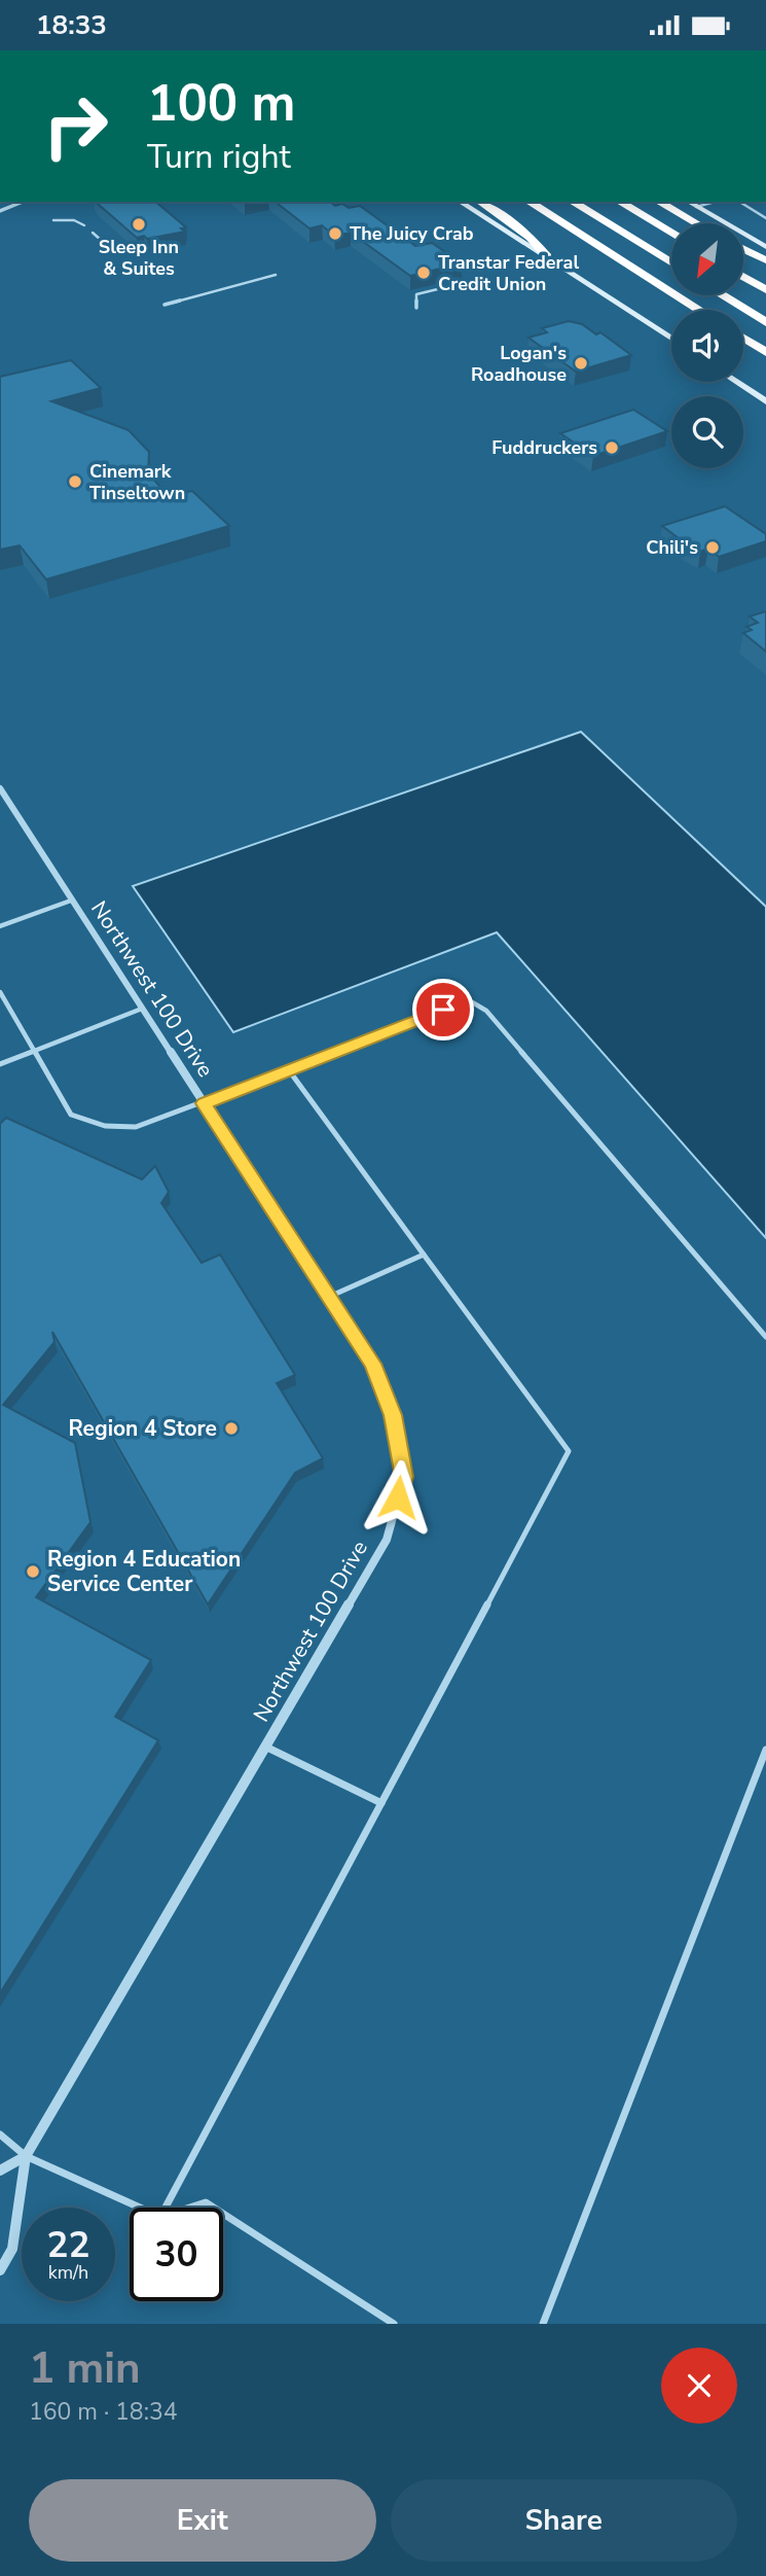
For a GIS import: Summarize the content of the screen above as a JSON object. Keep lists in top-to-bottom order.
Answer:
{
  "streets": {
    "street": ["Northwest 100 Drive"]
  },
  "places": [
    "Sleep Inn & Suites",
    "The Juicy Crab",
    "Transtar Federal Credit Union",
    "Logan's Roadhouse",
    "Fuddruckers",
    "Cinemark Tinseltown",
    "Chili's",
    "Region 4 Store",
    "Region 4 Education Service Center"
  ],
  "north": "bottom left",
  "page": {
    "status": "18:33",
    "turn": ["100 m", "Turn right"],
    "speed": "22 km/h",
    "limit": "30",
    "heading": ["1 min", "160 m · 18:34"],
    "buttons": ["Exit", "Share"]
  }
}
